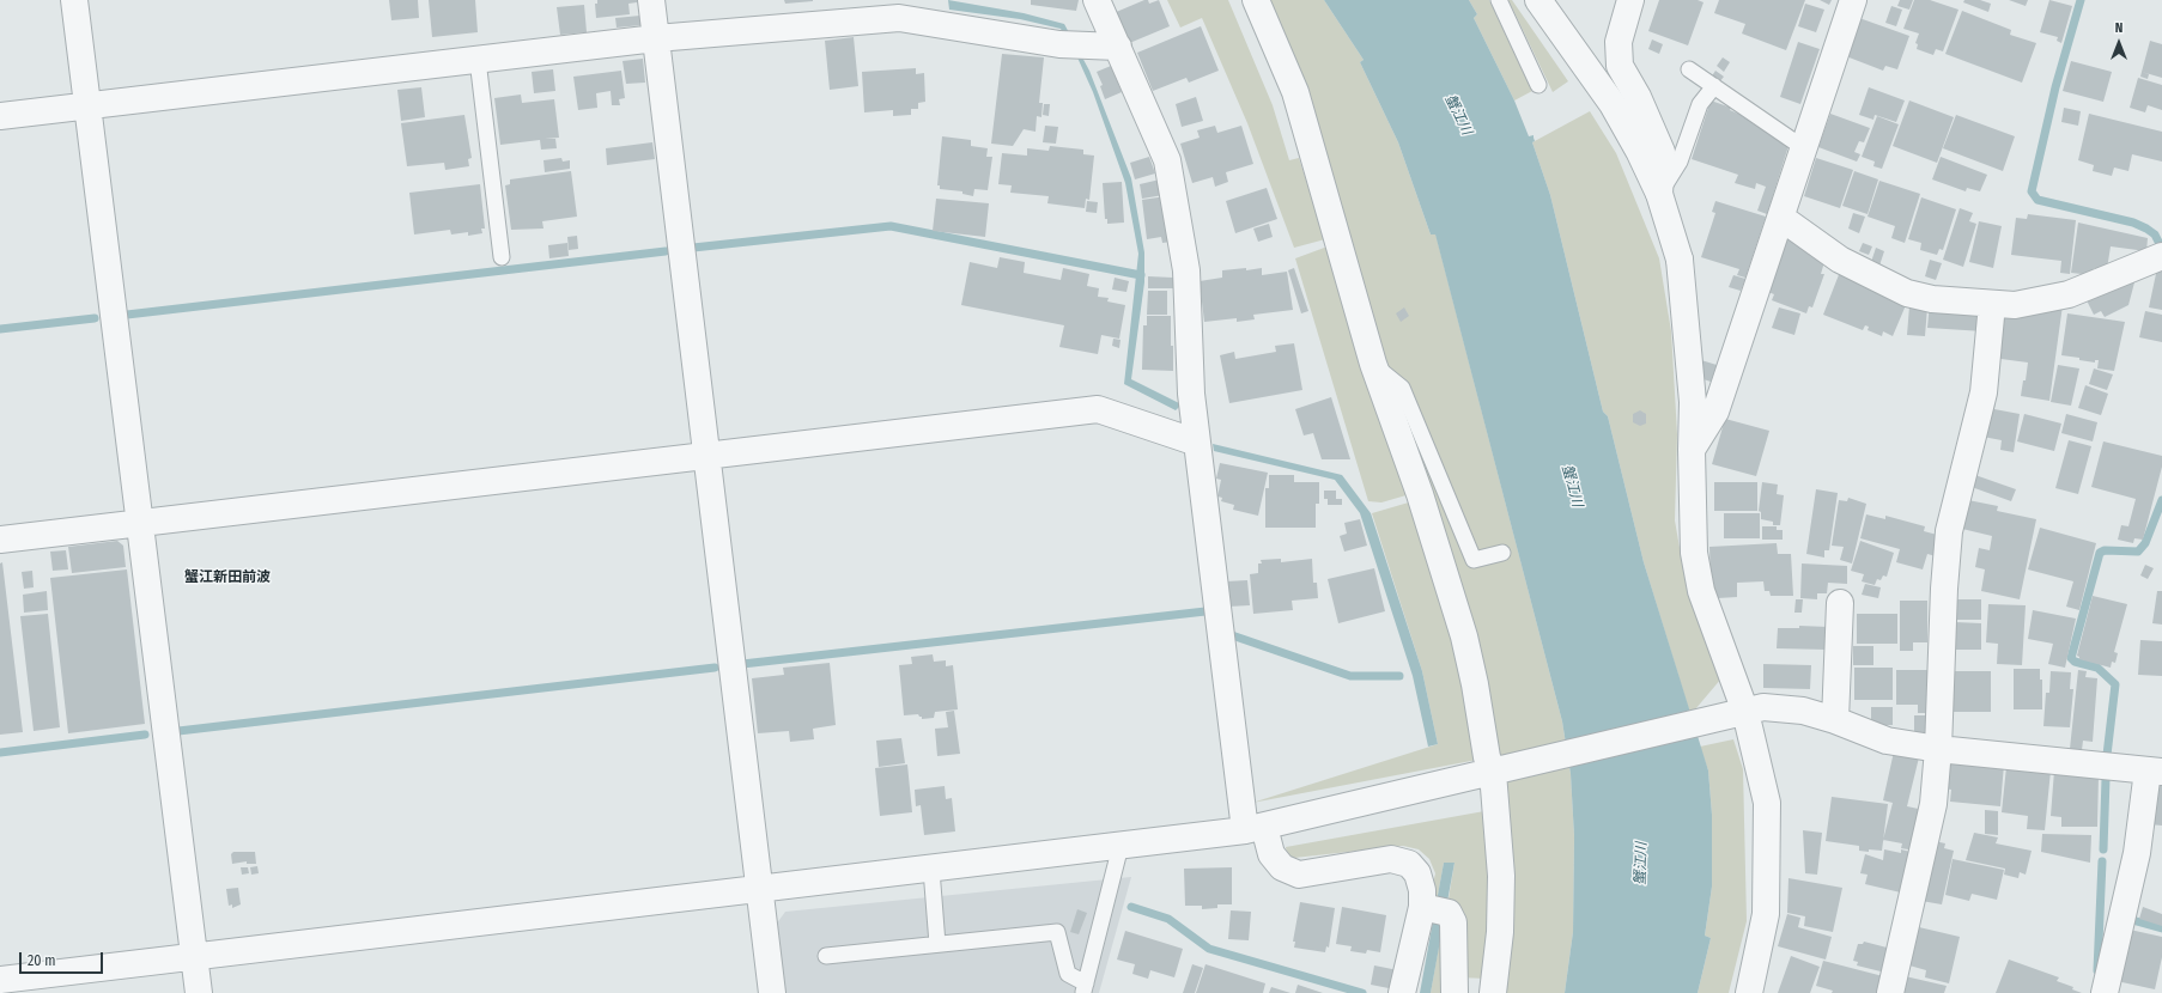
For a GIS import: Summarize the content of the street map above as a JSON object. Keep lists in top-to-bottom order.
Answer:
{
  "districts": ["蟹江新田前波"],
  "water": ["蟹江川"],
  "scale_bar": "20 m",
  "north": "top"
}
